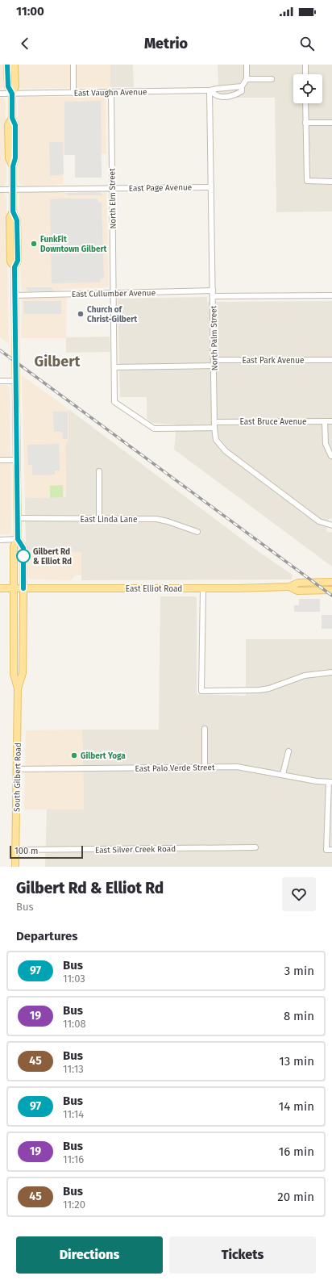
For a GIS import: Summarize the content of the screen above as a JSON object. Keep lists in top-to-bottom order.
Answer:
{
  "streets": {
    "main road": ["East Elliot Road", "South Gilbert Road"],
    "street": [
      "East Vaughn Avenue",
      "East Page Avenue",
      "North Elm Street",
      "East Cullumber Avenue",
      "North Palm Street",
      "East Park Avenue",
      "East Bruce Avenue",
      "East Linda Lane",
      "East Palo Verde Street",
      "East Silver Creek Road"
    ]
  },
  "crossings": [
    ["East Vaughn Avenue", "North Elm Street"],
    ["East Vaughn Avenue", "North Palm Street"],
    ["East Page Avenue", "North Elm Street"],
    ["East Page Avenue", "North Palm Street"],
    ["North Elm Street", "East Cullumber Avenue"],
    ["North Elm Street", "North Palm Street"],
    ["East Cullumber Avenue", "North Palm Street"],
    ["North Palm Street", "East Park Avenue"],
    ["North Palm Street", "East Bruce Avenue"],
    ["East Elliot Road", "South Gilbert Road"],
    ["East Palo Verde Street", "South Gilbert Road"],
    ["South Gilbert Road", "East Silver Creek Road"]
  ],
  "districts": ["Gilbert"],
  "places": [
    "FunkFit Downtown Gilbert",
    "Church of Christ-Gilbert",
    "Gilbert Rd & Elliot Rd",
    "Gilbert Yoga"
  ],
  "lines": ["bus line 97"],
  "scale_bar": "100 m",
  "page": {
    "status": "11:00",
    "header": "Metrio",
    "scale": "100 m",
    "heading": [
      ["Gilbert Rd & Elliot Rd", "Bus"],
      "Departures"
    ],
    "list": [
      {
        "mark": "97",
        "name": "Bus",
        "note": "11:03",
        "value": "3 min"
      },
      {
        "mark": "19",
        "name": "Bus",
        "note": "11:08",
        "value": "8 min"
      },
      {
        "mark": "45",
        "name": "Bus",
        "note": "11:13",
        "value": "13 min"
      },
      {
        "mark": "97",
        "name": "Bus",
        "note": "11:14",
        "value": "14 min"
      },
      {
        "mark": "19",
        "name": "Bus",
        "note": "11:16",
        "value": "16 min"
      },
      {
        "mark": "45",
        "name": "Bus",
        "note": "11:20",
        "value": "20 min"
      }
    ],
    "buttons": ["Directions", "Tickets"]
  }
}
